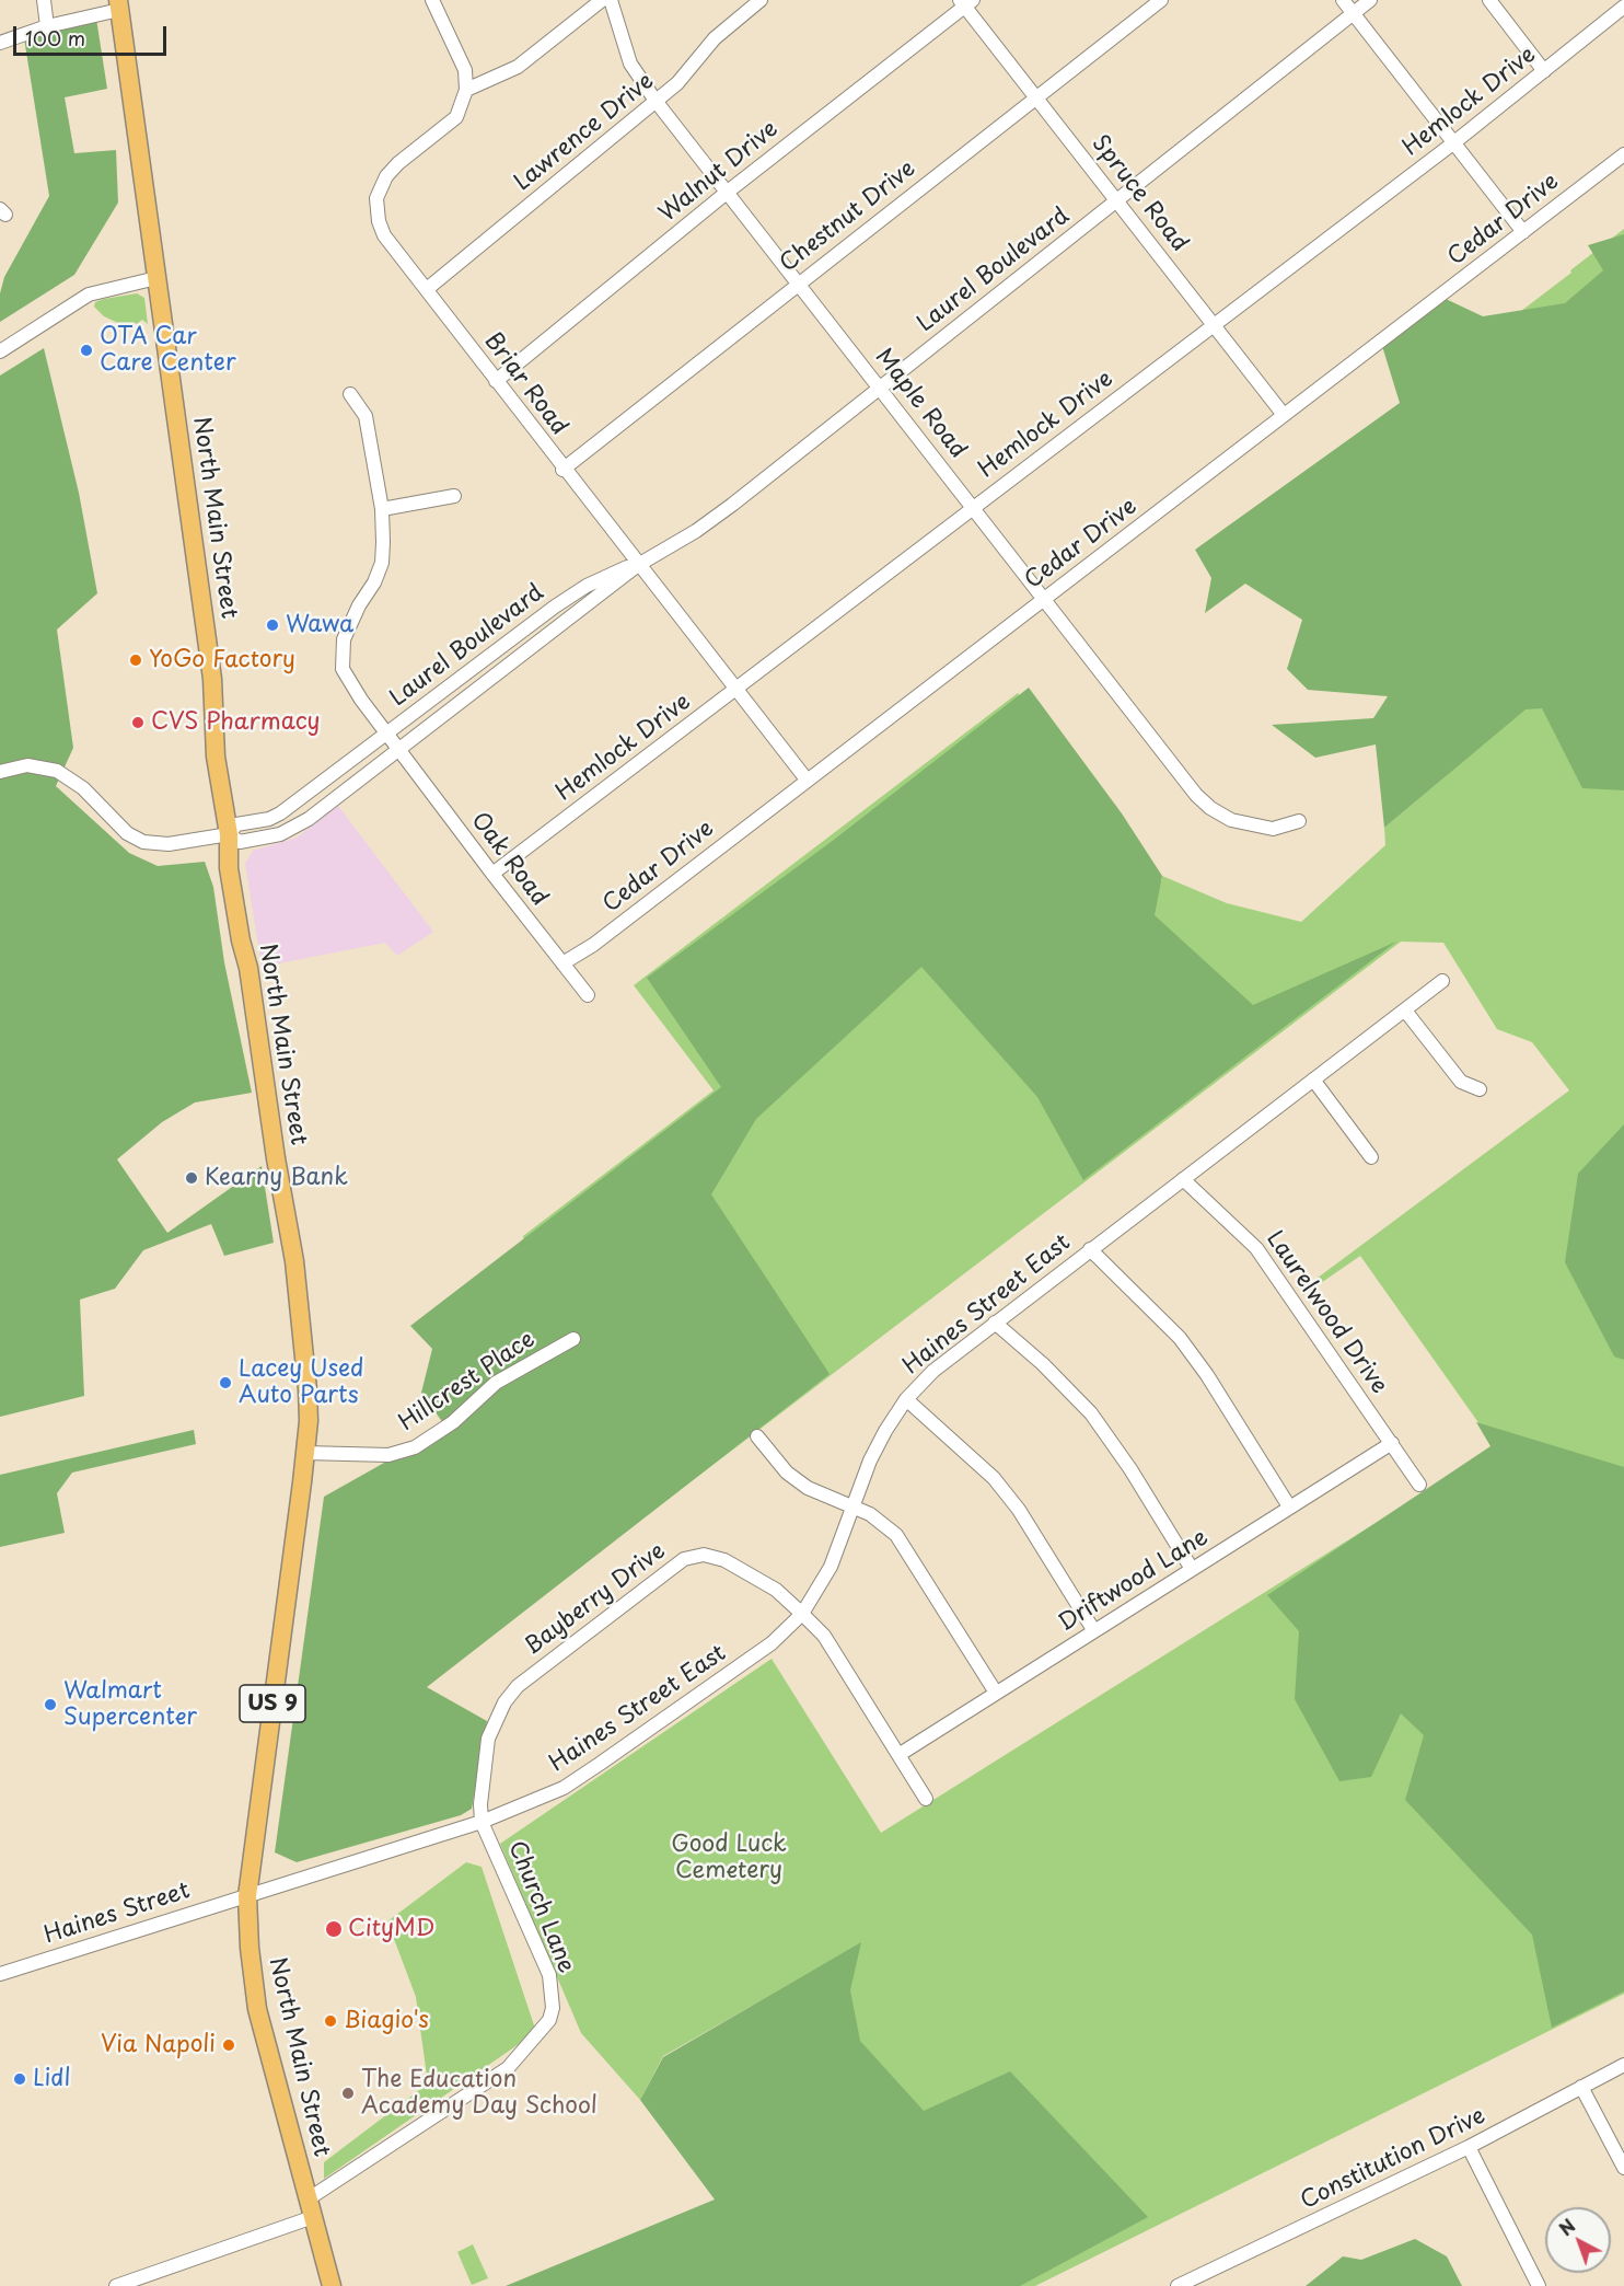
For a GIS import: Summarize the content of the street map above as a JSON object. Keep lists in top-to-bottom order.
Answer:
{
  "streets": {
    "highway": ["North Main Street", "US 9"],
    "street": [
      "Hemlock Drive",
      "Lawrence Drive",
      "Walnut Drive",
      "Spruce Road",
      "Chestnut Drive",
      "Cedar Drive",
      "Laurel Boulevard",
      "Briar Road",
      "Maple Road",
      "Oak Road",
      "Haines Street East",
      "Laurelwood Drive",
      "Hillcrest Place",
      "Driftwood Lane",
      "Bayberry Drive",
      "Church Lane",
      "Haines Street",
      "Constitution Drive"
    ]
  },
  "crossings": [
    ["Hemlock Drive", "Spruce Road"],
    ["Hemlock Drive", "Briar Road"],
    ["Hemlock Drive", "Maple Road"],
    ["Hemlock Drive", "Oak Road"],
    ["Lawrence Drive", "Briar Road"],
    ["Lawrence Drive", "Maple Road"],
    ["Walnut Drive", "Spruce Road"],
    ["Walnut Drive", "Briar Road"],
    ["Walnut Drive", "Maple Road"],
    ["Spruce Road", "Chestnut Drive"],
    ["Spruce Road", "Cedar Drive"],
    ["Spruce Road", "Laurel Boulevard"],
    ["Chestnut Drive", "Briar Road"],
    ["Chestnut Drive", "Maple Road"],
    ["Cedar Drive", "Briar Road"],
    ["Cedar Drive", "Maple Road"],
    ["Cedar Drive", "Oak Road"],
    ["Laurel Boulevard", "Briar Road"],
    ["Laurel Boulevard", "Maple Road"],
    ["Laurel Boulevard", "North Main Street"],
    ["Laurel Boulevard", "Oak Road"],
    ["North Main Street", "Haines Street East"],
    ["North Main Street", "Hillcrest Place"],
    ["North Main Street", "Church Lane"],
    ["North Main Street", "Haines Street"],
    ["Haines Street East", "Laurelwood Drive"],
    ["Haines Street East", "Bayberry Drive"],
    ["Haines Street East", "Church Lane"],
    ["Haines Street East", "Haines Street"],
    ["Laurelwood Drive", "Driftwood Lane"],
    ["Driftwood Lane", "Bayberry Drive"],
    ["Bayberry Drive", "Church Lane"]
  ],
  "parks": ["Good Luck Cemetery"],
  "places": [
    "OTA Car Care Center",
    "Wawa",
    "YoGo Factory",
    "CVS Pharmacy",
    "Kearny Bank",
    "Lacey Used Auto Parts",
    "Walmart Supercenter",
    "CityMD",
    "Biagio's",
    "Via Napoli",
    "Lidl",
    "The Education Academy Day School"
  ],
  "scale_bar": "100 m",
  "north": "top left"
}
